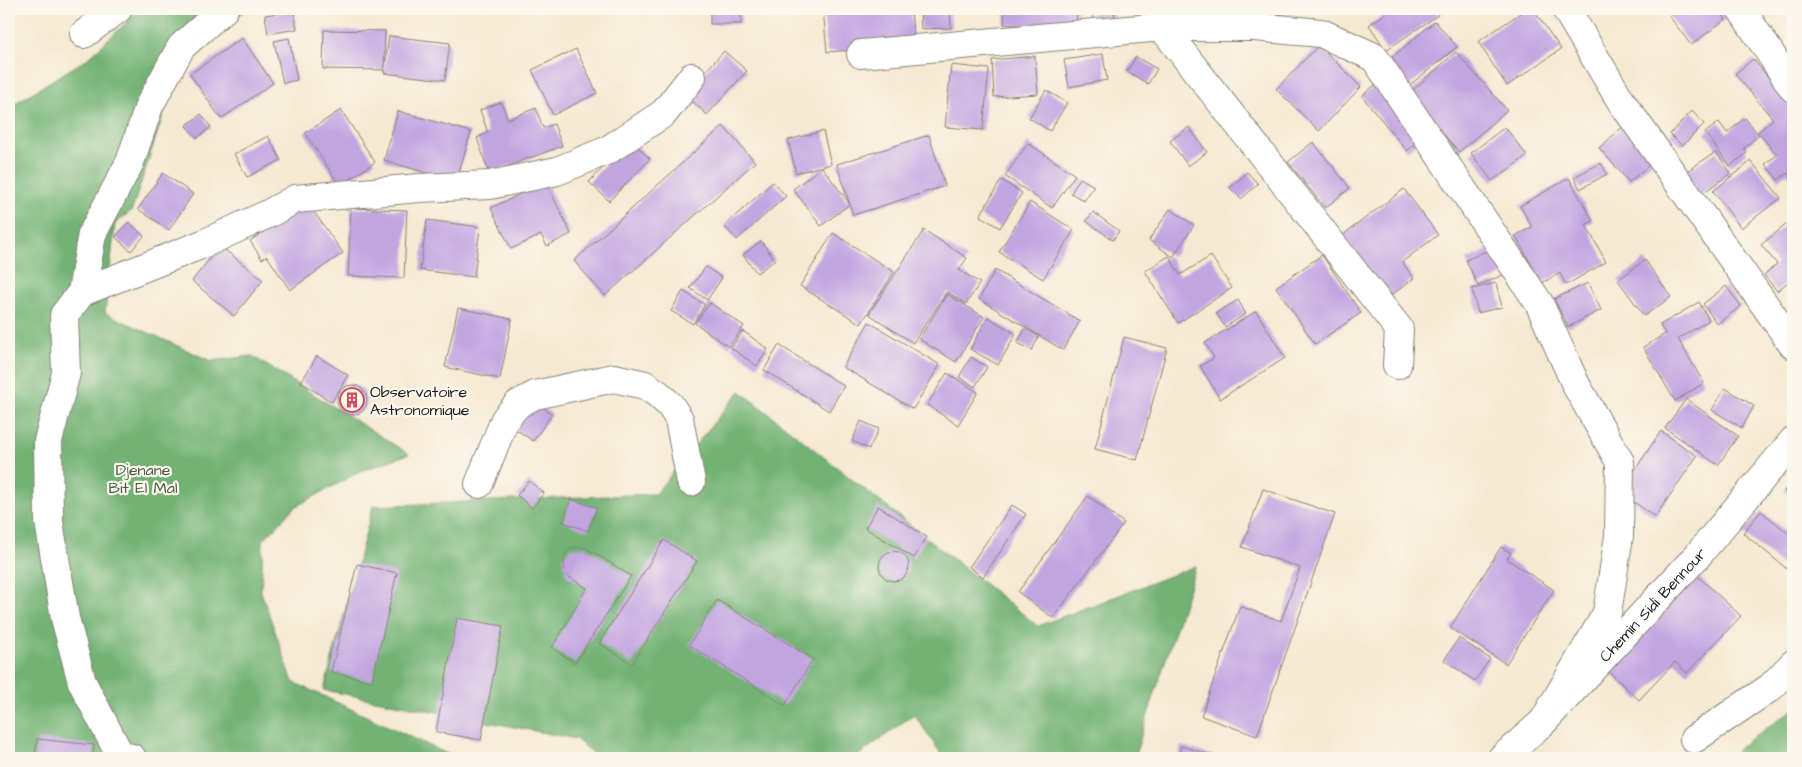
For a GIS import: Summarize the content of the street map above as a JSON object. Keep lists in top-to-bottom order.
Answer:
{
  "streets": {
    "street": ["Chemin Sidi Bennour"]
  },
  "parks": ["Djenane Bit El Mal"],
  "places": {
    "building": ["Observatoire Astronomique"]
  }
}
